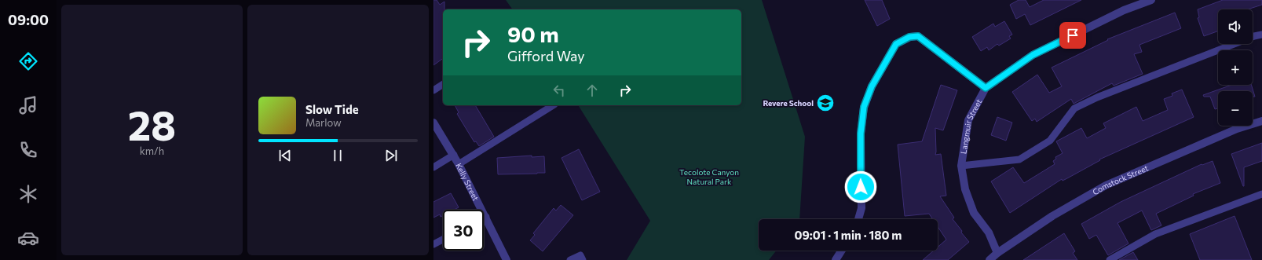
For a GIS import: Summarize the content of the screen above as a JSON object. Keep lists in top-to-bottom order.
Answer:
{
  "streets": {
    "street": ["Langmuir Street", "Comstock Street", "Kelly Street"]
  },
  "crossings": [
    ["Langmuir Street", "Comstock Street"]
  ],
  "parks": ["Tecolote Canyon Natural Park"],
  "places": {
    "school or university": ["Revere School"]
  },
  "page": {
    "tabs": "09:00",
    "tile": ["28", "km/h"],
    "map_buttons": ["+", "−"],
    "turn": ["90 m", "Gifford Way"],
    "song": ["Slow Tide", "Marlow"],
    "limit": "30",
    "trip": "09:01 · 1 min · 180 m"
  }
}
